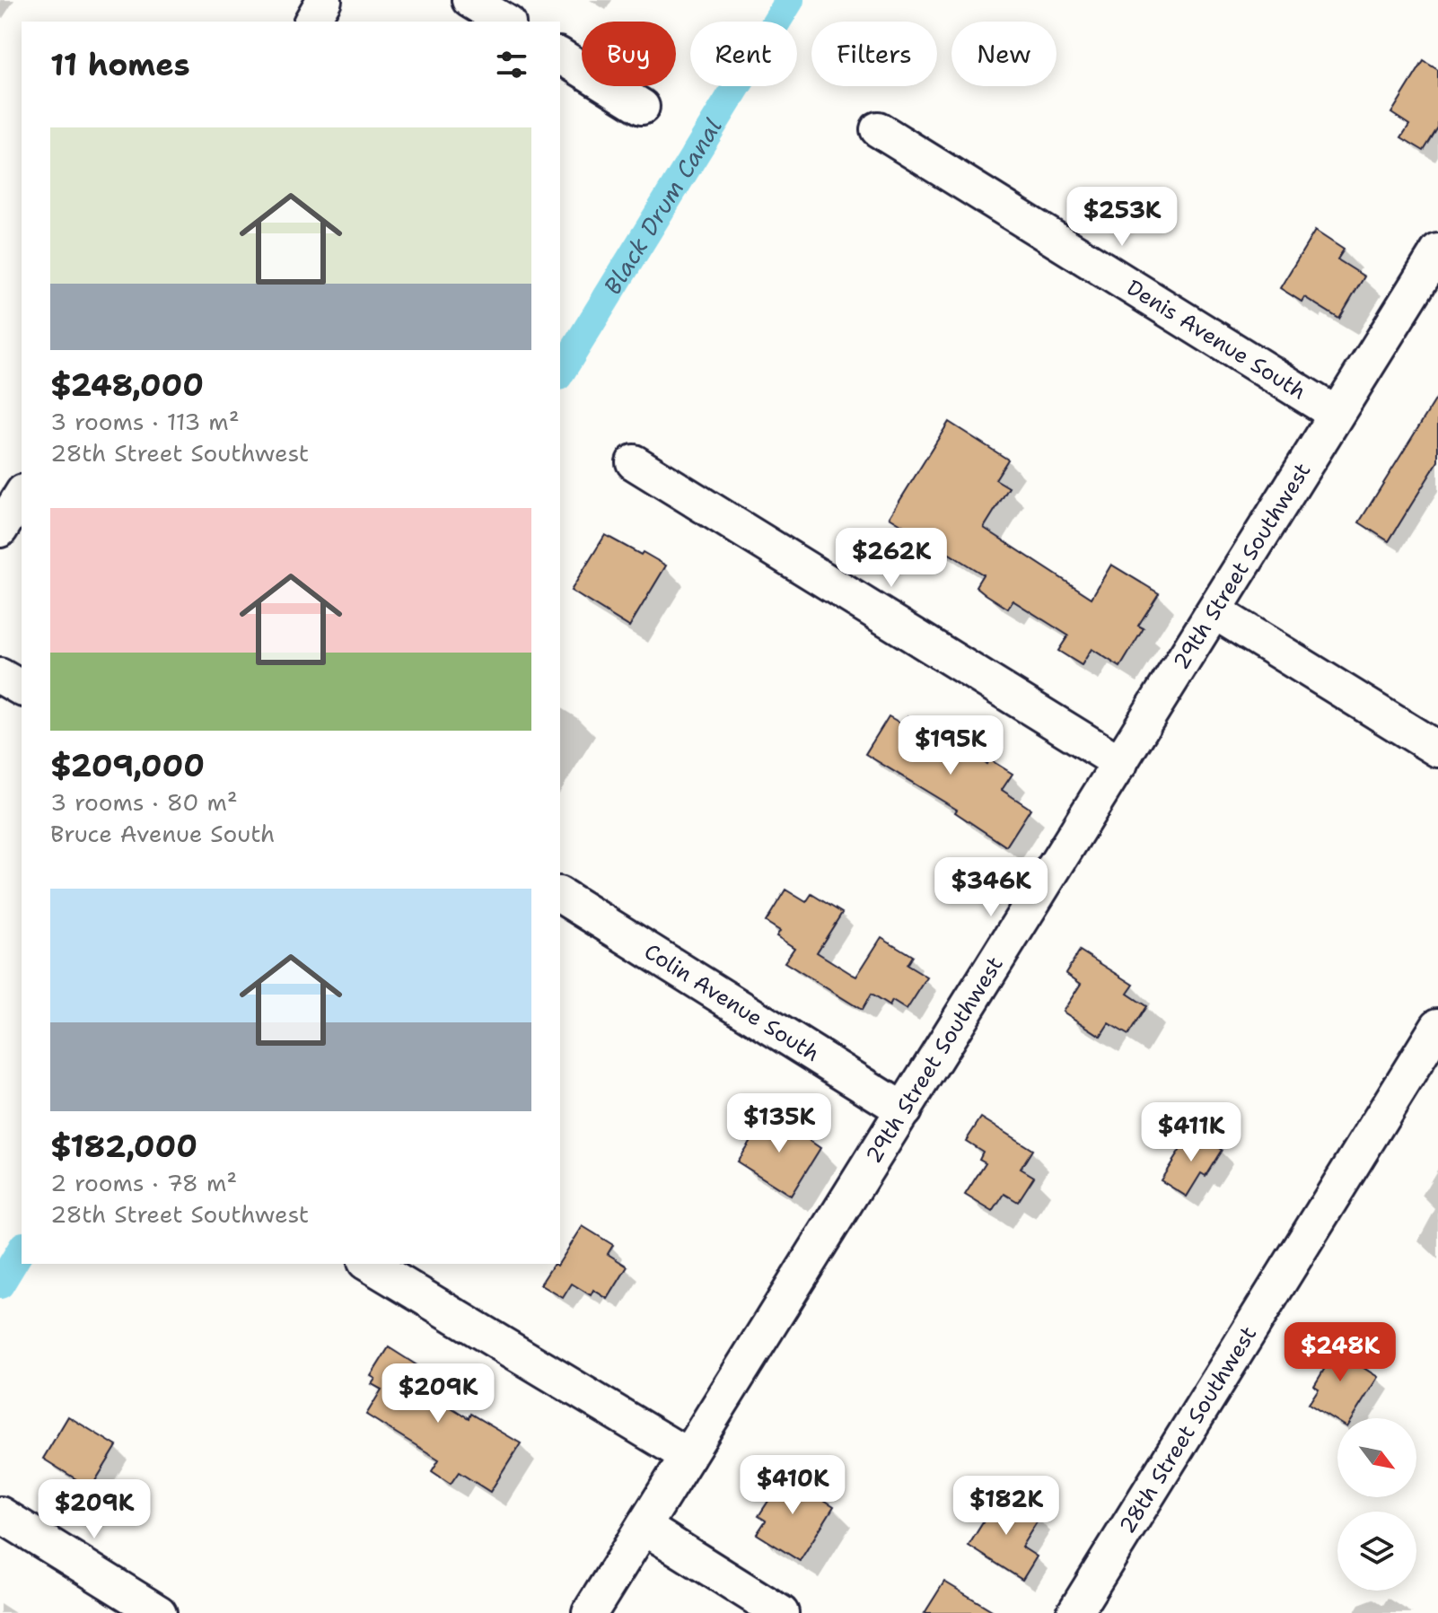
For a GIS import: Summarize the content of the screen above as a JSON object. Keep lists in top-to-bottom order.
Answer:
{
  "streets": {
    "street": [
      "Denis Avenue South",
      "29th Street Southwest",
      "Colin Avenue South",
      "28th Street Southwest"
    ]
  },
  "crossings": [
    ["Denis Avenue South", "29th Street Southwest"],
    ["29th Street Southwest", "Colin Avenue South"]
  ],
  "water": ["Black Drum Canal"],
  "north": "bottom right",
  "page": {
    "chip": [
      "Buy",
      "Rent",
      "Filters",
      "New"
    ],
    "heading": "11 homes",
    "list": [
      {
        "name": "$248,000",
        "note": "3 rooms · 113 m² · 28th Street Southwest"
      },
      {
        "name": "$209,000",
        "note": "3 rooms · 80 m² · Bruce Avenue South"
      },
      {
        "name": "$182,000",
        "note": "2 rooms · 78 m² · 28th Street Southwest"
      }
    ],
    "price": [
      "$253K",
      "$262K",
      "$195K",
      "$346K",
      "$135K",
      "$411K",
      "$248K",
      "$209K",
      "$410K",
      "$182K",
      "$209K"
    ]
  }
}
